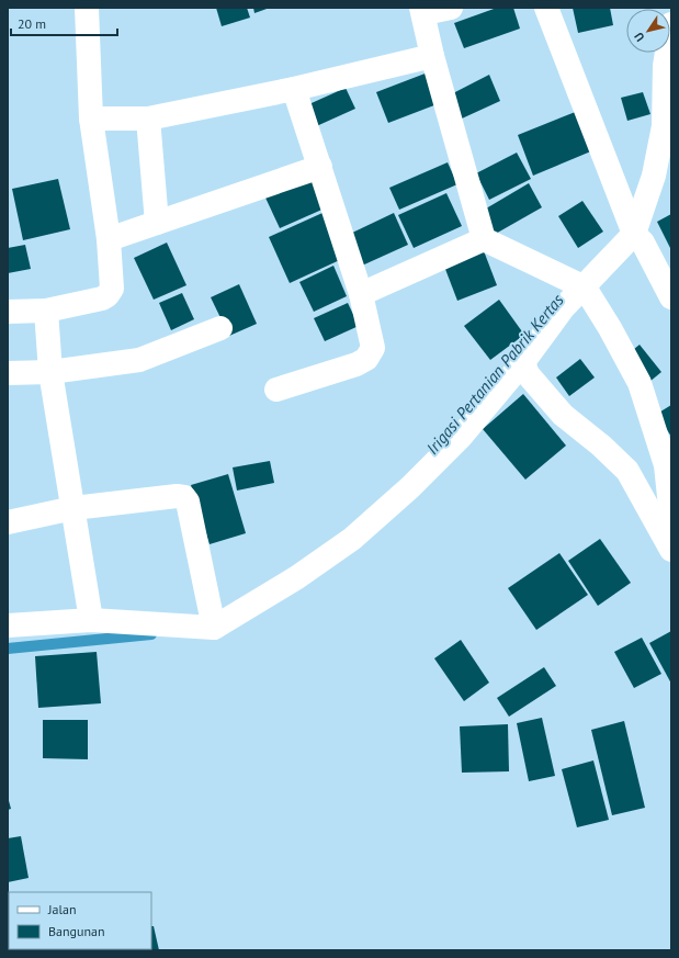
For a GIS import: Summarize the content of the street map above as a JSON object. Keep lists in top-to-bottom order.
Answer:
{
  "water": ["Irigasi Pertanian Pabrik Kertas"],
  "legend": ["Jalan", "Bangunan"],
  "scale_bar": "20 m",
  "north": "bottom left"
}
